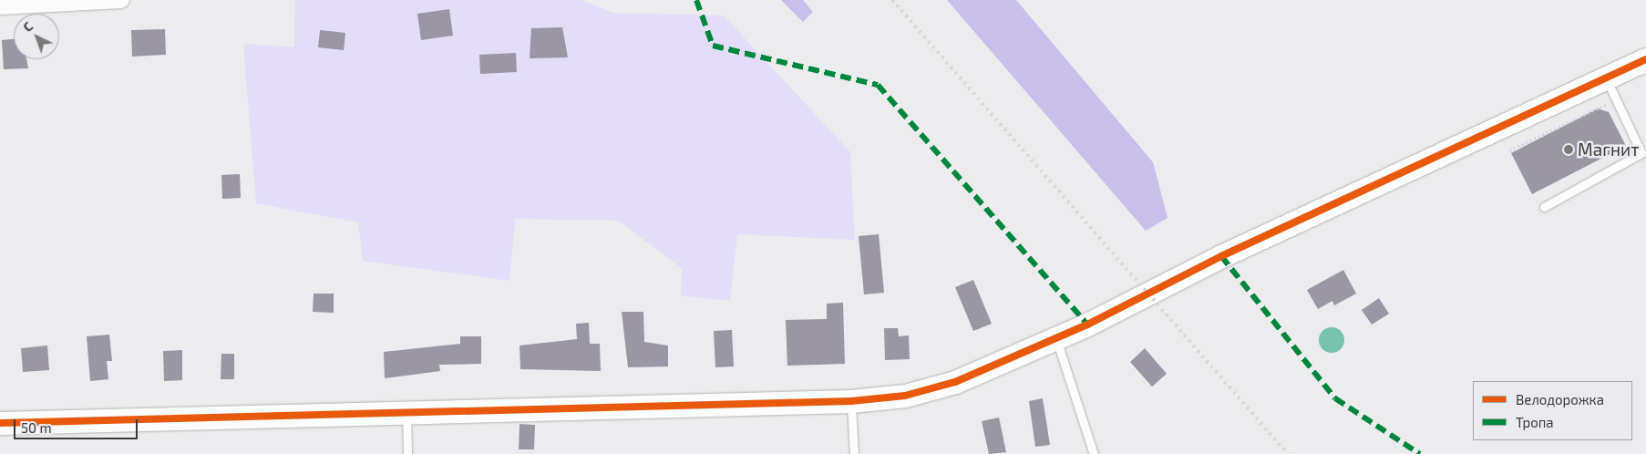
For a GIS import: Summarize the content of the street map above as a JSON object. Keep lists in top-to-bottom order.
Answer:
{
  "places": ["Магнит"],
  "legend": ["Велодорожка", "Тропа"],
  "scale_bar": "50 m",
  "north": "top left"
}
